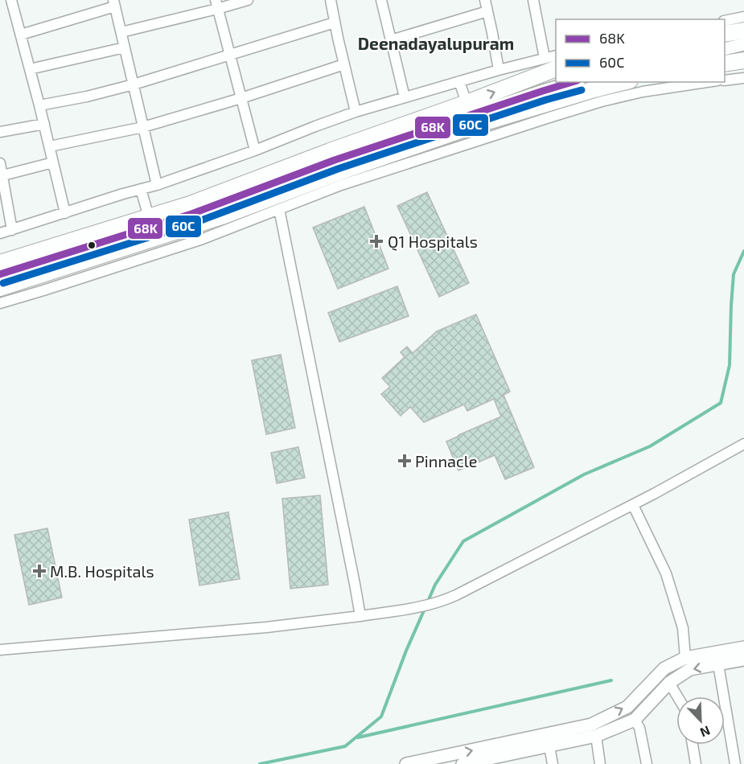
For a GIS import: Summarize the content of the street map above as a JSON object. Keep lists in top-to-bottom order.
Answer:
{
  "districts": ["Deenadayalupuram"],
  "places": {
    "health": ["Q1 Hospitals", "Pinnacle", "M.B. Hospitals"]
  },
  "lines": ["transit line 68K", "transit line 60C"],
  "legend": ["68K", "60C"],
  "north": "bottom right"
}
